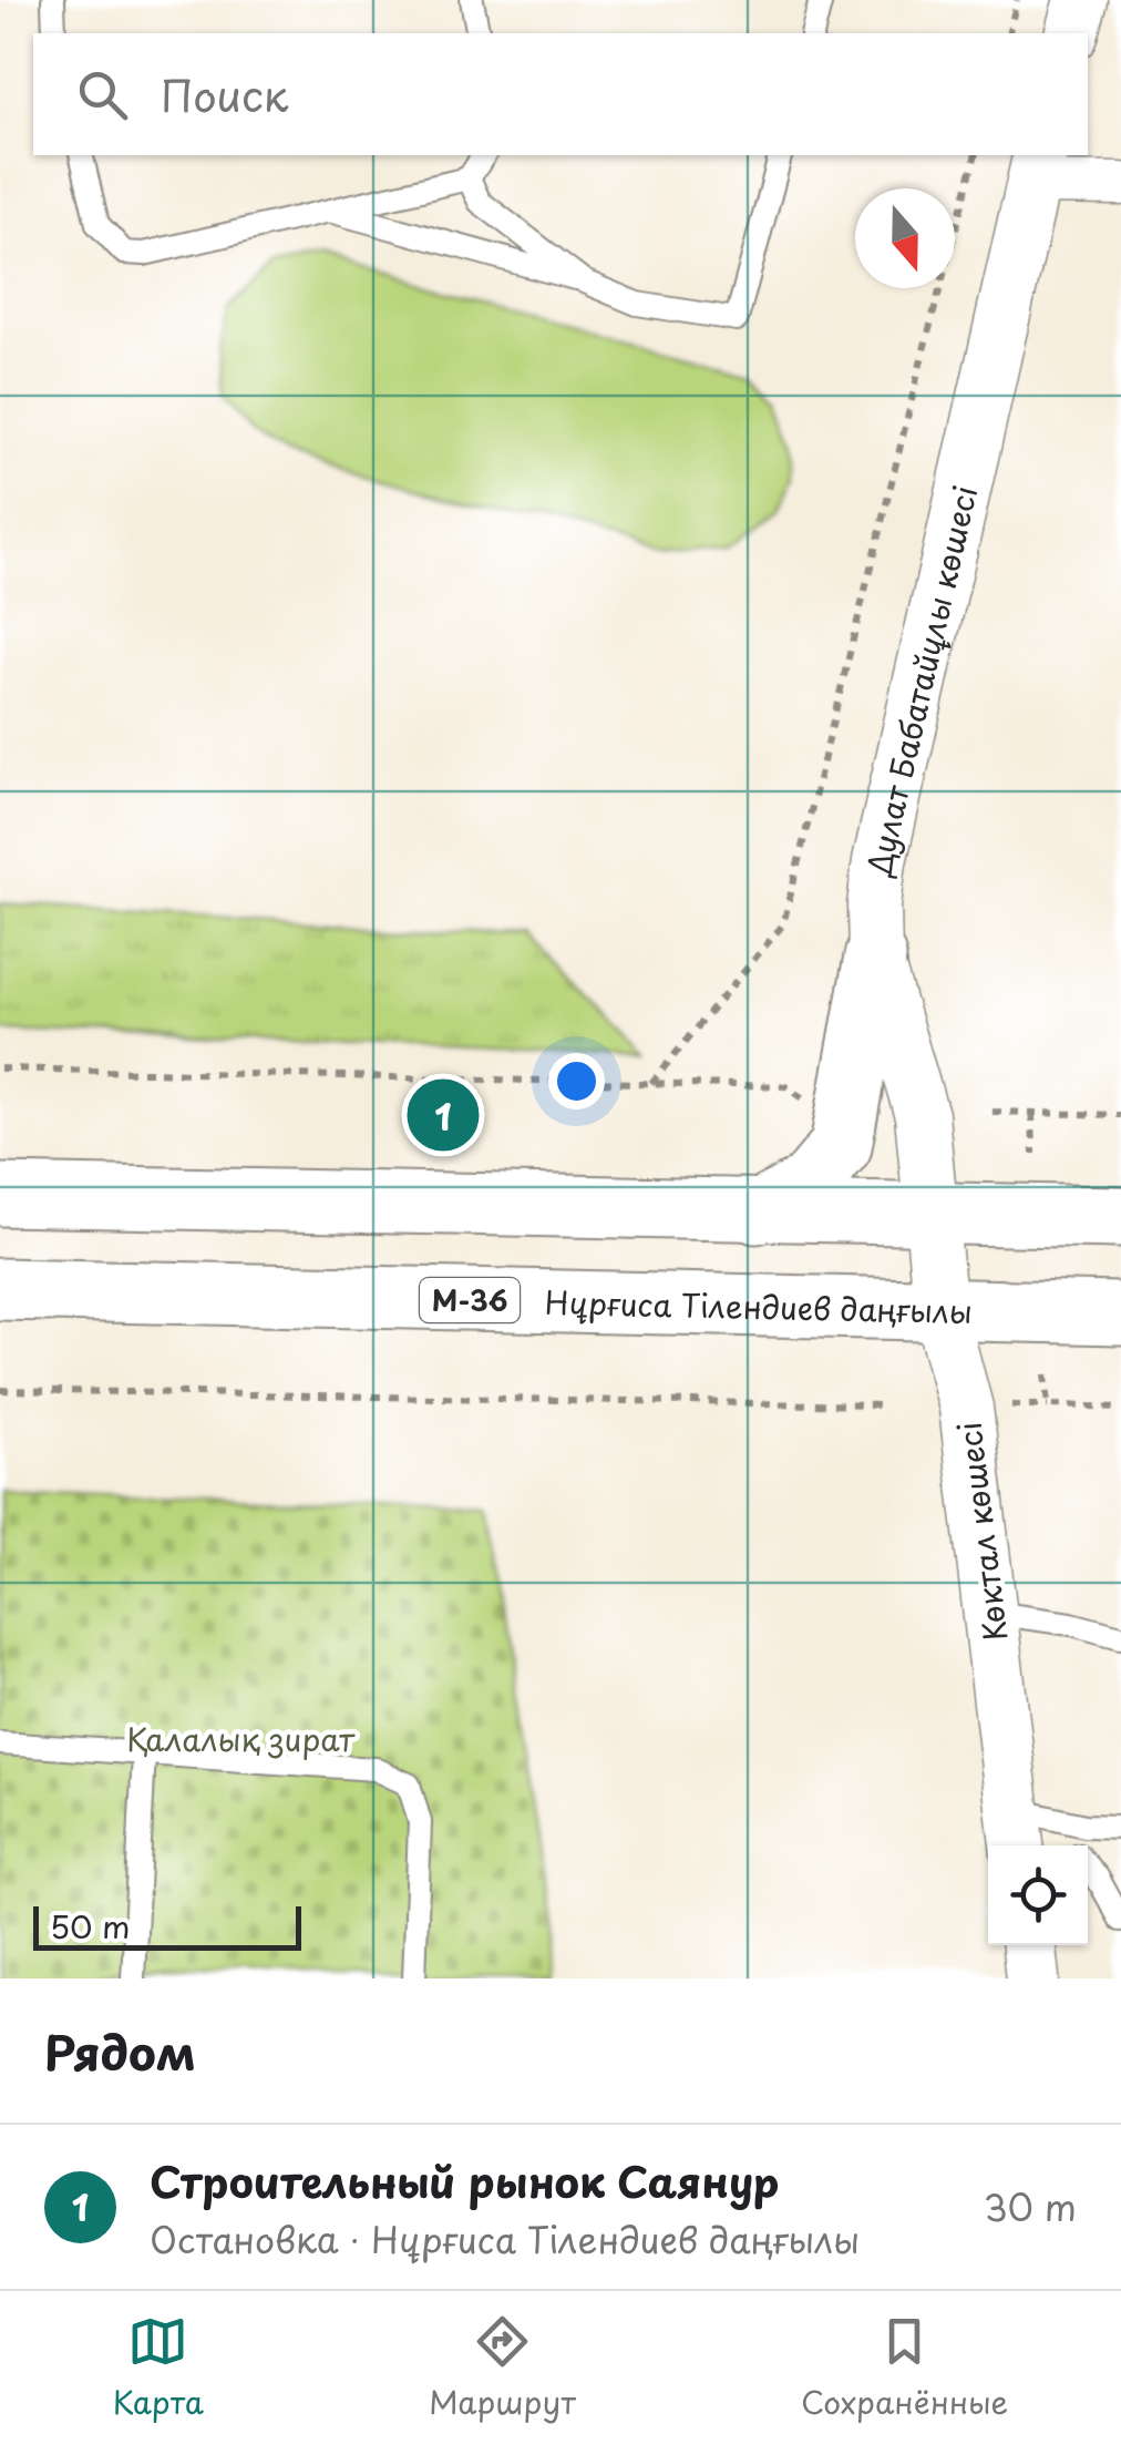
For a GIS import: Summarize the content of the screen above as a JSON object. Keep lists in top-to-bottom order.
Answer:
{
  "streets": {
    "main road": ["M-36", "Нұрғиса Тілендиев даңғылы"],
    "street": ["Дулат Бабатайұлы көшесі", "Көктал көшесі"]
  },
  "crossings": [
    ["Дулат Бабатайұлы көшесі", "Көктал көшесі"],
    ["Нұрғиса Тілендиев даңғылы", "Көктал көшесі"]
  ],
  "parks": ["Қалалық зират"],
  "scale_bar": "50 m",
  "north": "bottom",
  "page": {
    "search": "Поиск",
    "pins": "1",
    "scale": "50 m",
    "heading": "Рядом",
    "list": [
      {
        "mark": "1",
        "name": "Строительный рынок Саянур",
        "note": "Остановка · Нұрғиса Тілендиев даңғылы",
        "value": "30 m"
      }
    ],
    "nav": ["Карта", "Маршрут", "Сохранённые"]
  }
}
